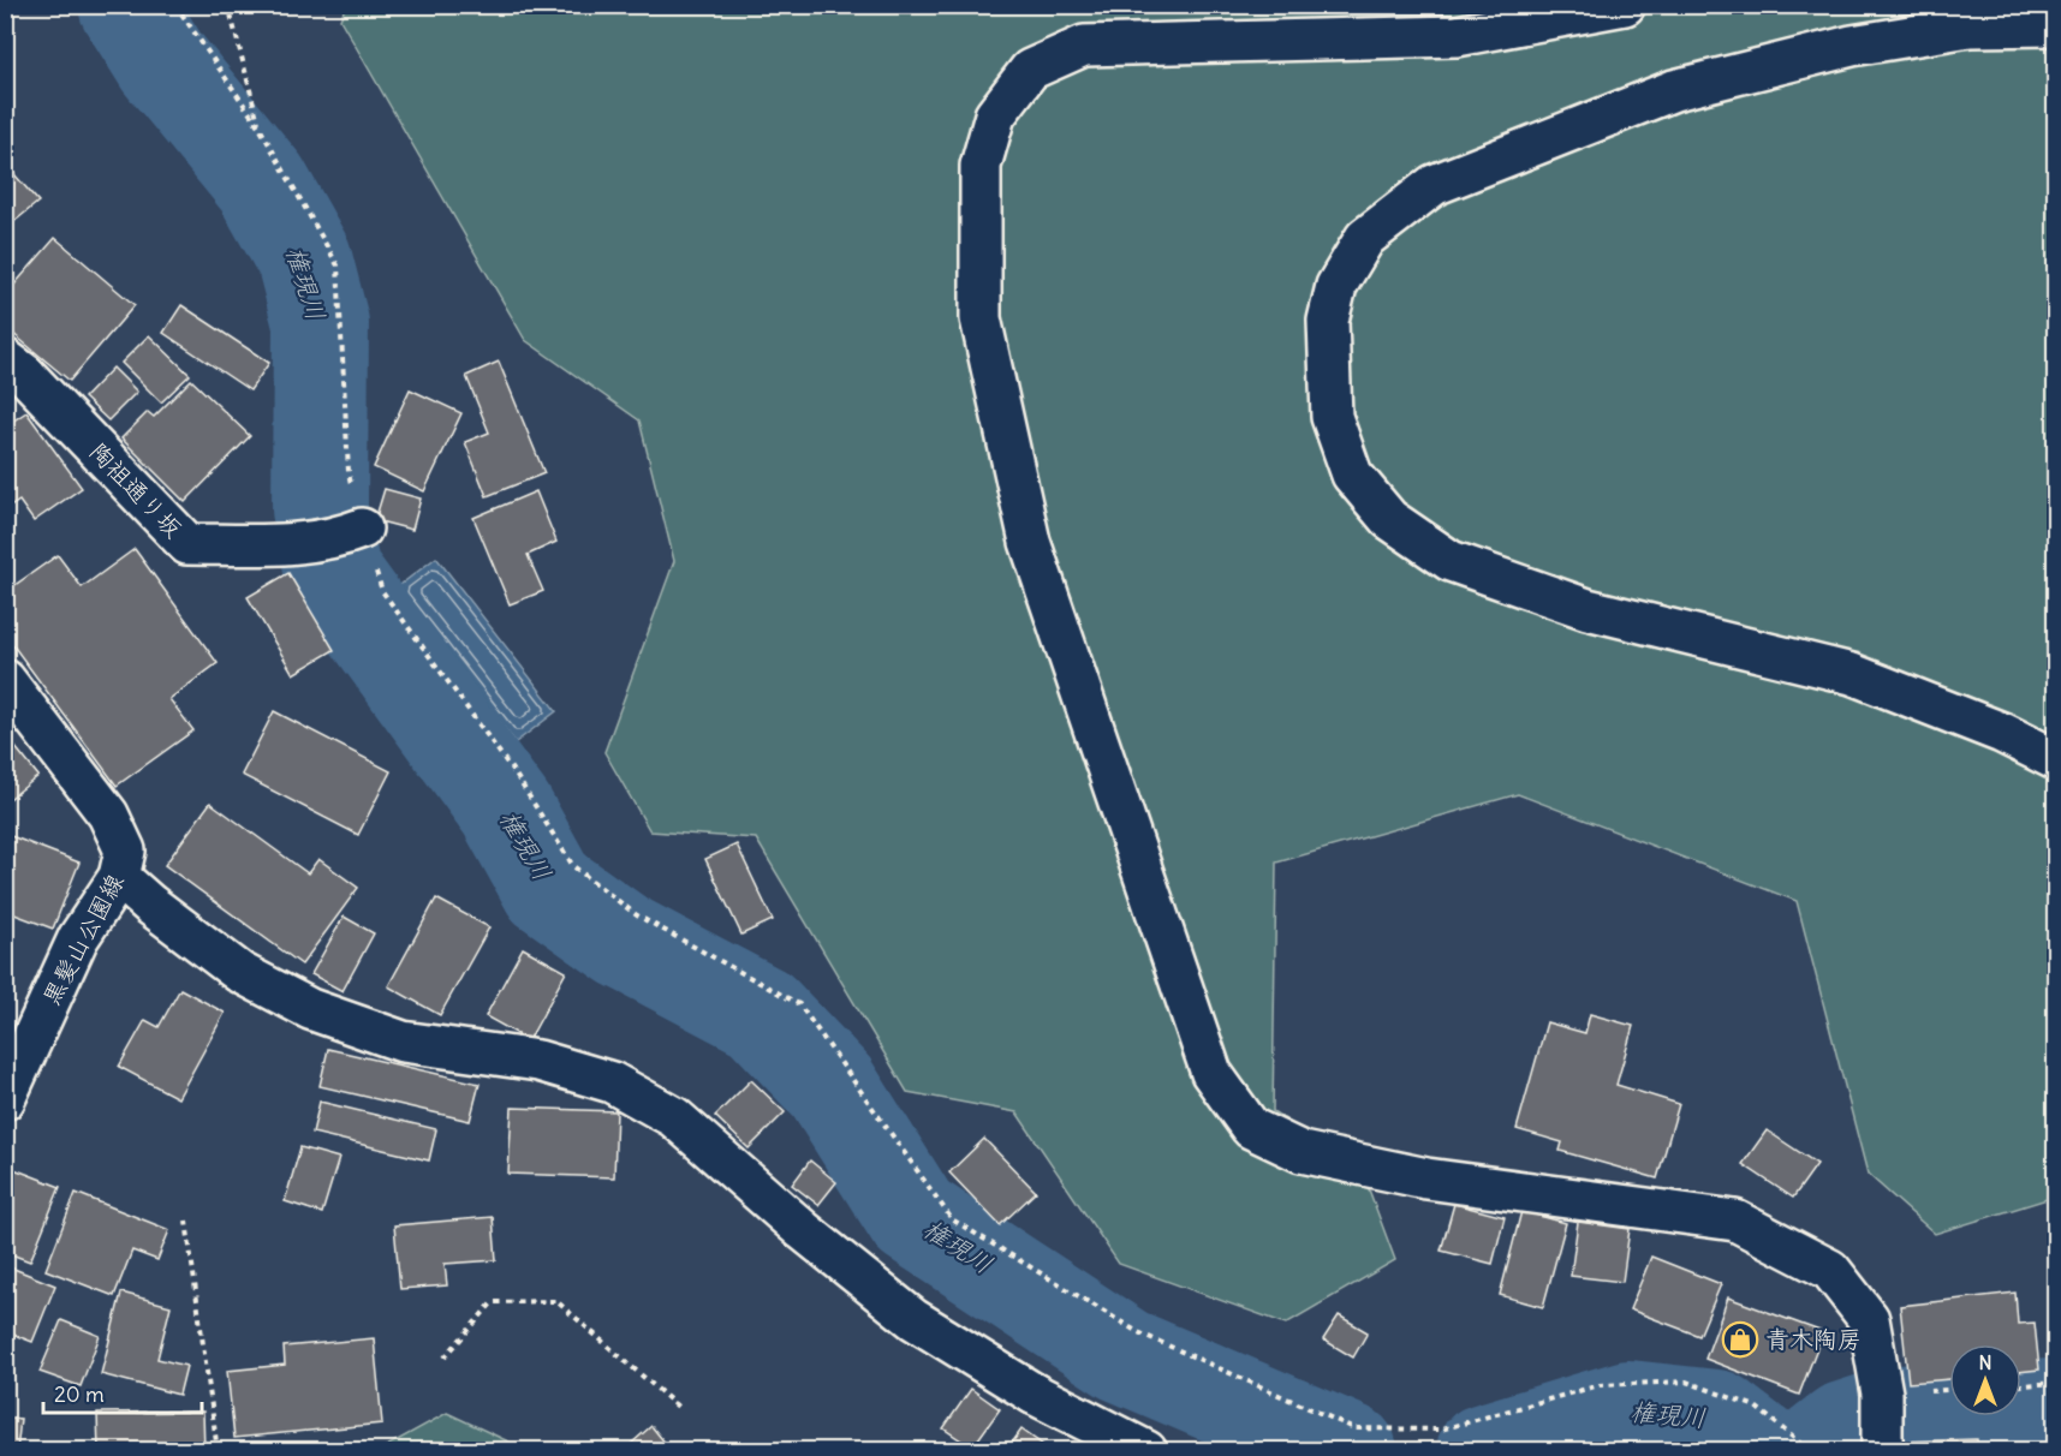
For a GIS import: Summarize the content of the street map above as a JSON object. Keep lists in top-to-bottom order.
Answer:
{
  "streets": {
    "street": ["陶祖通り坂", "黒髪山公園線"]
  },
  "water": ["権現川"],
  "places": {
    "shop": ["青木陶房"]
  },
  "scale_bar": "20 m",
  "north": "top"
}
